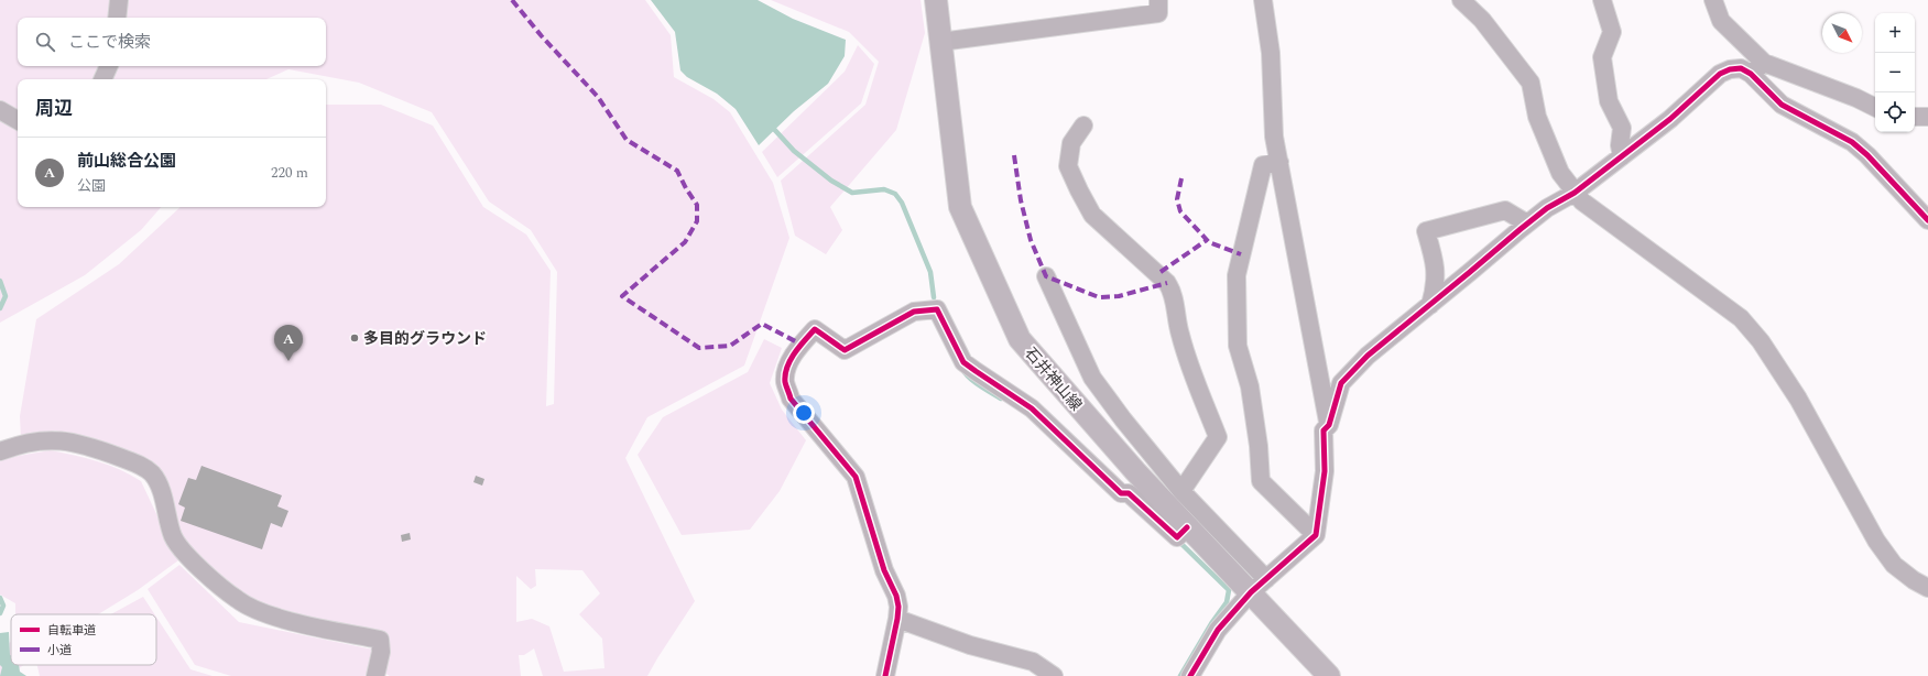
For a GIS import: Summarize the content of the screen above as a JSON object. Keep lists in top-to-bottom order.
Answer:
{
  "streets": {
    "main road": ["石井神山線"]
  },
  "places": ["多目的グラウンド"],
  "legend": ["自転車道", "小道"],
  "north": "bottom right",
  "page": {
    "map_buttons": ["+", "−"],
    "search": "ここで検索",
    "heading": "周辺",
    "list": [
      {
        "mark": "A",
        "name": "前山総合公園",
        "note": "公園",
        "value": "220 m"
      }
    ],
    "pins": "A"
  }
}
